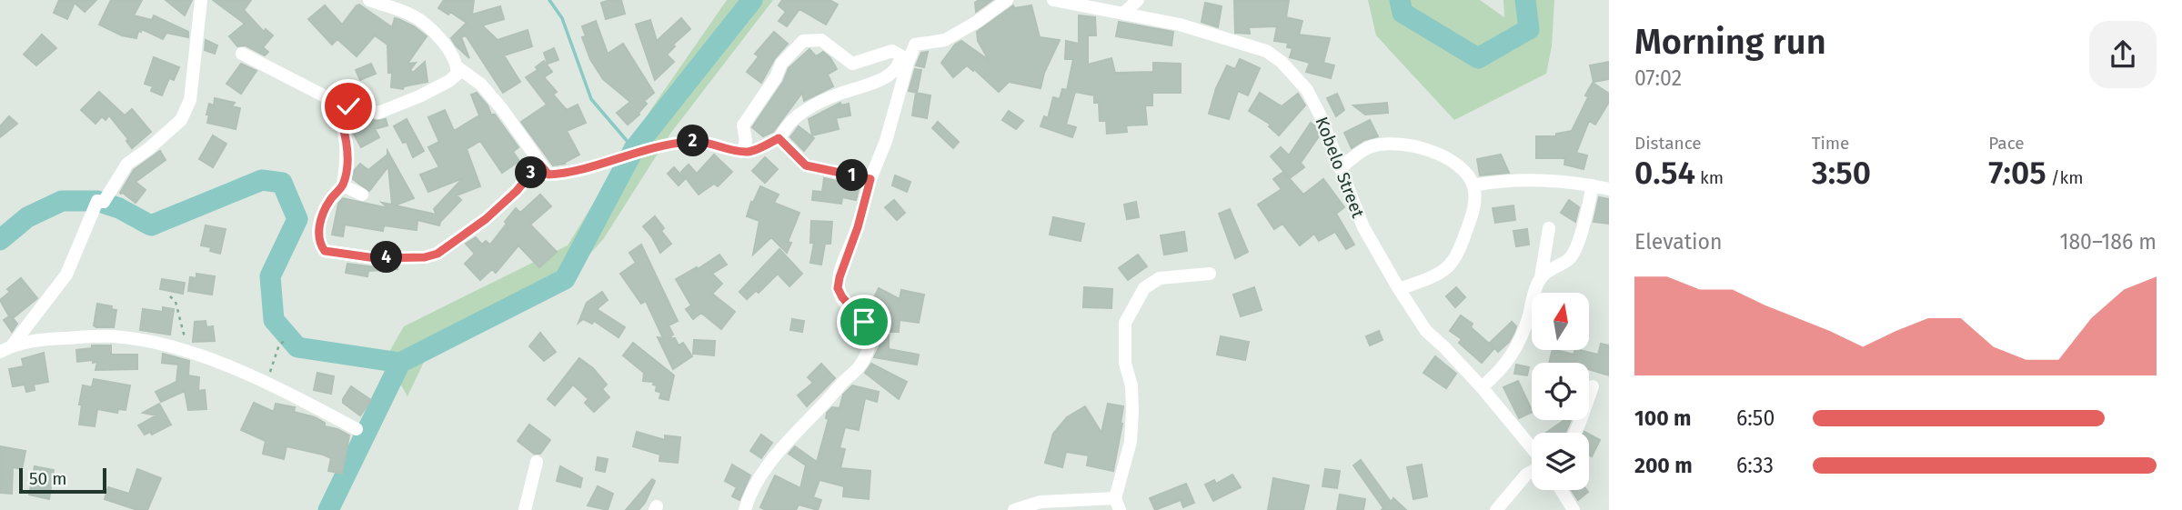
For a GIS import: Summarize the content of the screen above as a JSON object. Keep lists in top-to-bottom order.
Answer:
{
  "streets": {
    "street": ["Kobelo Street"]
  },
  "scale_bar": "50 m",
  "north": "top",
  "page": {
    "heading": ["Morning run", "07:02"],
    "stats": [
      ["Distance", "0.54 km"],
      ["Time", "3:50"],
      ["Pace", "7:05 /km"]
    ],
    "pins": [
      "2",
      "3",
      "1",
      "4"
    ],
    "chart": ["Elevation", "180–186 m"],
    "list": [
      {
        "name": "100 m",
        "note": "6:50"
      },
      {
        "name": "200 m",
        "note": "6:33"
      }
    ],
    "scale": "50 m"
  }
}
